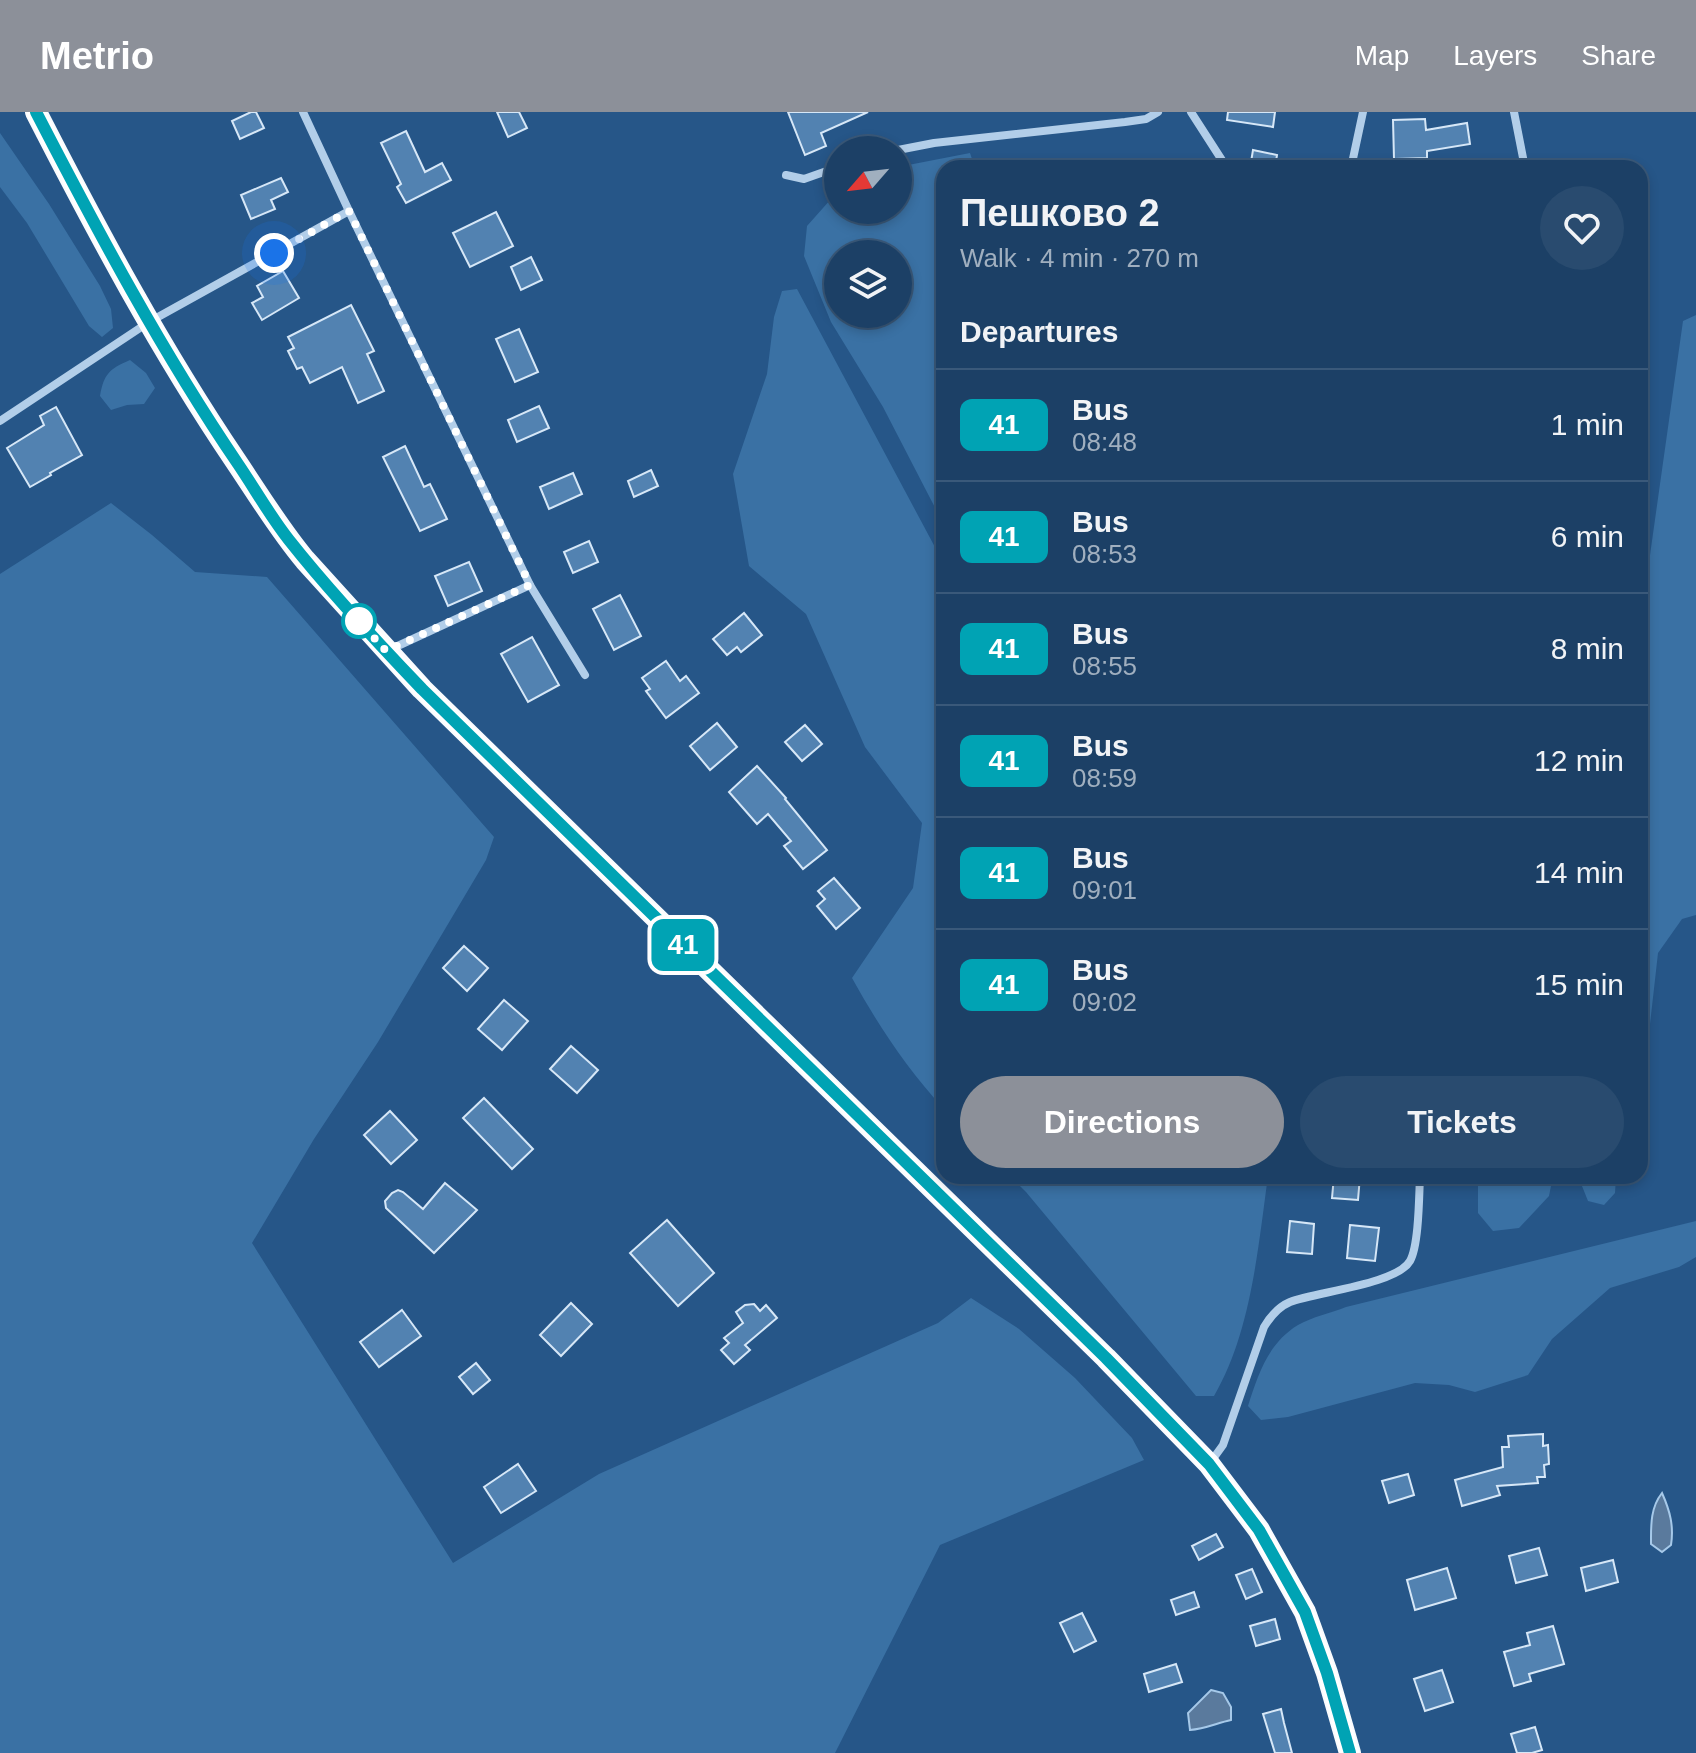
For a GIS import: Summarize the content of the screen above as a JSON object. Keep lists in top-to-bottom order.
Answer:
{
  "lines": ["bus line 41"],
  "north": "bottom left",
  "page": {
    "header": "Metrio",
    "nav": ["Map", "Layers", "Share"],
    "on_map": "41",
    "heading": [
      ["Пешково 2", "Walk · 4 min · 270 m"],
      "Departures"
    ],
    "list": [
      {
        "mark": "41",
        "name": "Bus",
        "note": "08:48",
        "value": "1 min"
      },
      {
        "mark": "41",
        "name": "Bus",
        "note": "08:53",
        "value": "6 min"
      },
      {
        "mark": "41",
        "name": "Bus",
        "note": "08:55",
        "value": "8 min"
      },
      {
        "mark": "41",
        "name": "Bus",
        "note": "08:59",
        "value": "12 min"
      },
      {
        "mark": "41",
        "name": "Bus",
        "note": "09:01",
        "value": "14 min"
      },
      {
        "mark": "41",
        "name": "Bus",
        "note": "09:02",
        "value": "15 min"
      }
    ],
    "buttons": ["Directions", "Tickets"]
  }
}
